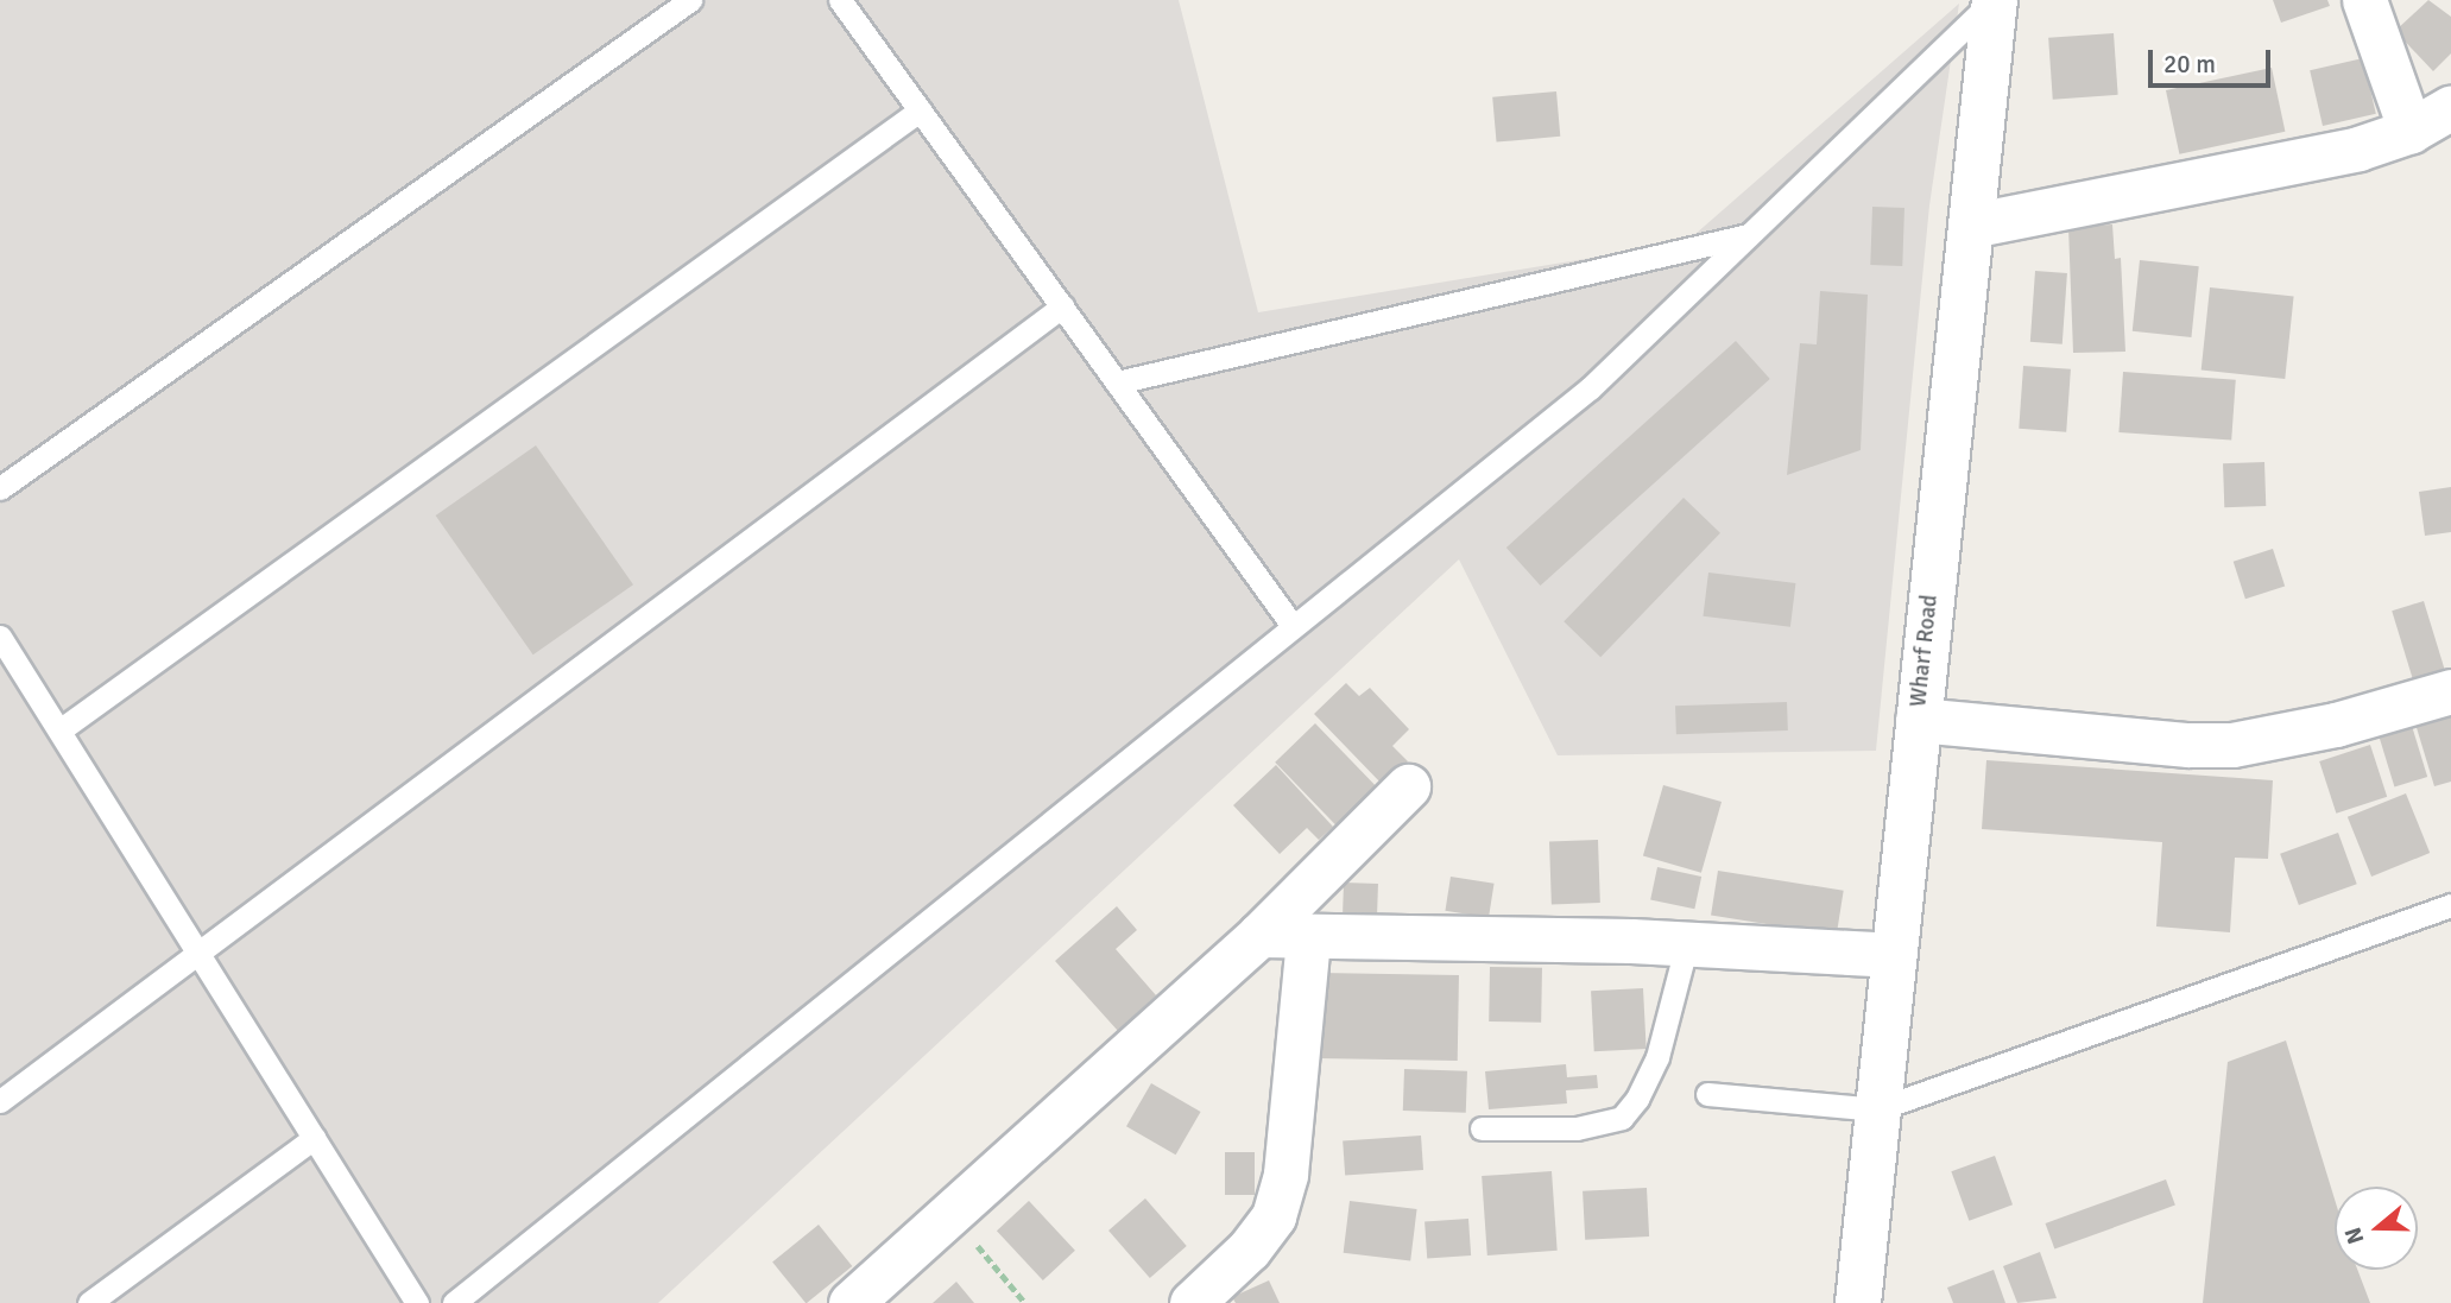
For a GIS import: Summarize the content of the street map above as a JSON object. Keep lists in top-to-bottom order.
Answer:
{
  "streets": {
    "main road": ["Wharf Road"]
  },
  "scale_bar": "20 m",
  "north": "left"
}
